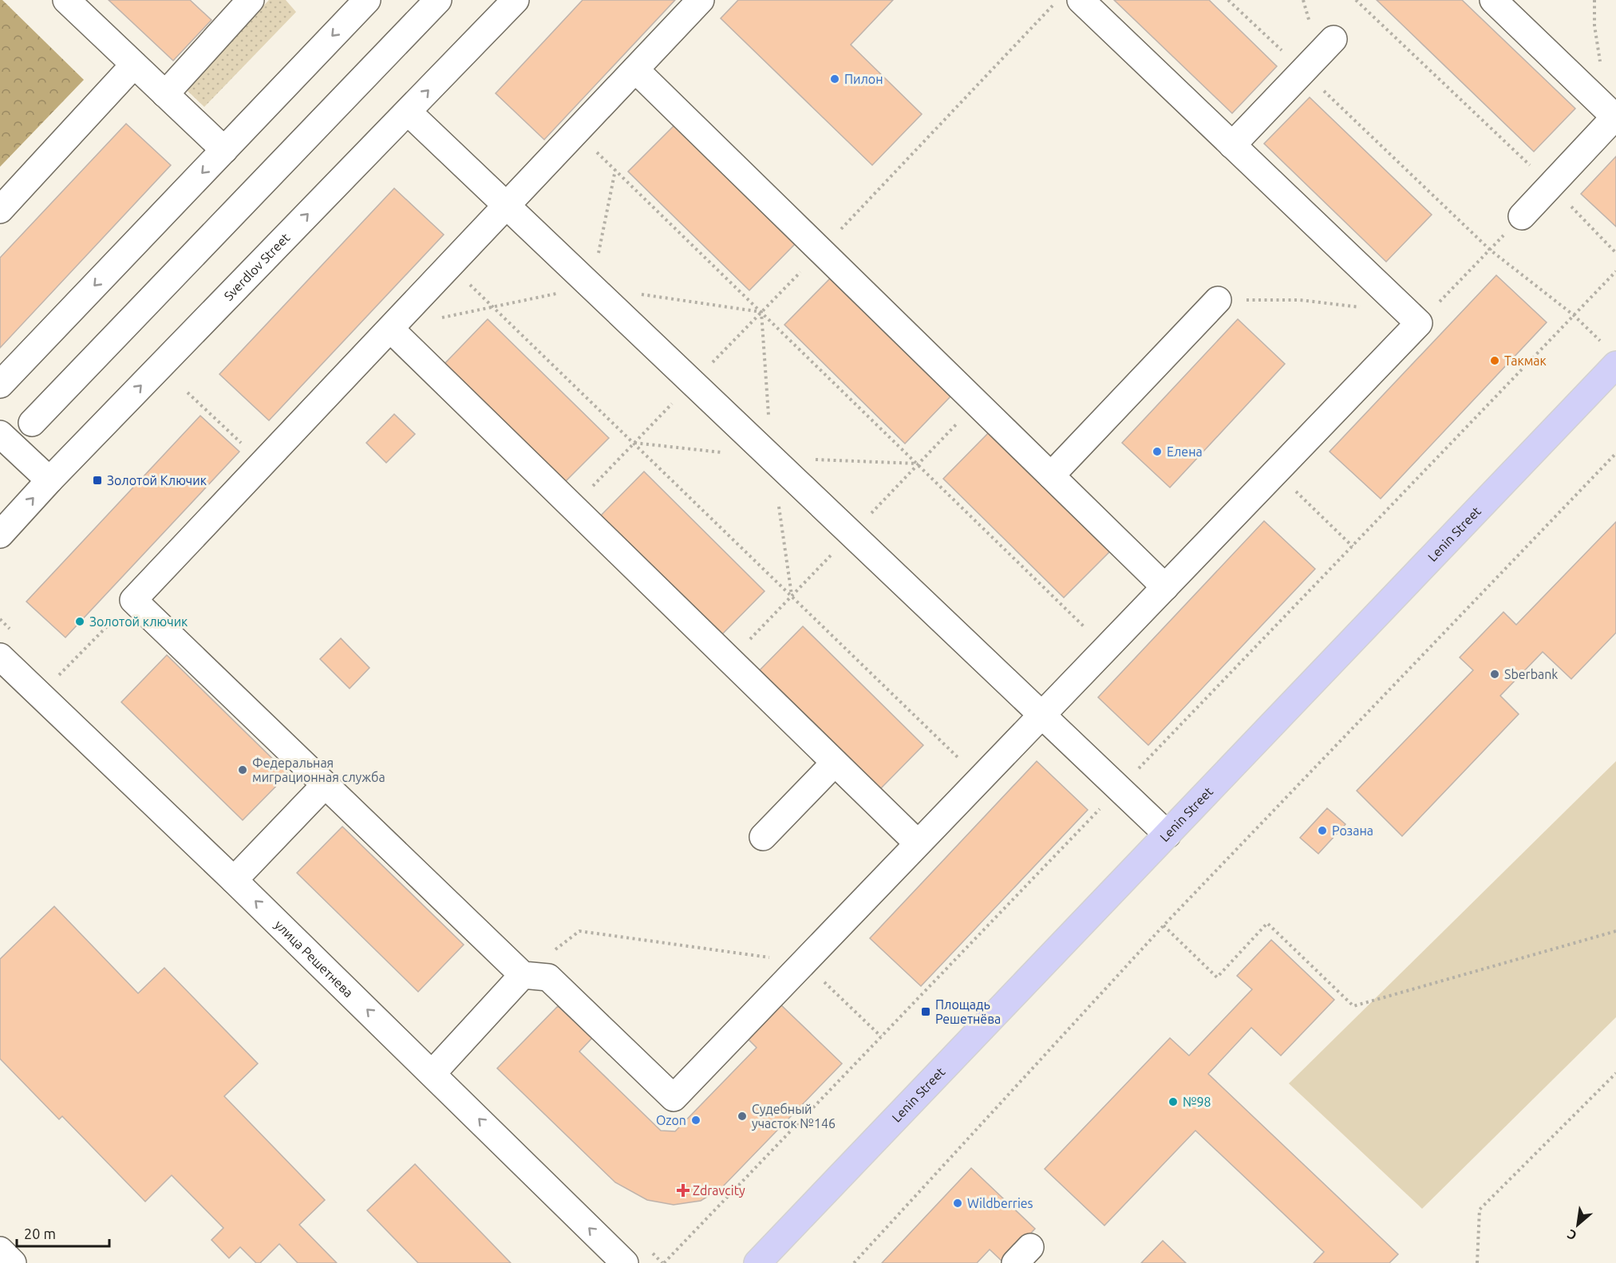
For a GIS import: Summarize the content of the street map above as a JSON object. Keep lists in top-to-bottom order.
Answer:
{
  "streets": {
    "main road": ["Lenin Street"],
    "street": ["Sverdlov Street", "улица Решетнева"]
  },
  "places": {
    "other": [
      "Пилон",
      "Такмак",
      "Елена",
      "Золотой ключик",
      "Sberbank",
      "Федеральная миграционная служба",
      "Розана",
      "№98",
      "Судебный участок №146",
      "Ozon",
      "Wildberries"
    ],
    "transit": ["Золотой Ключик", "Площадь Решетнёва"],
    "health": ["Zdravcity"]
  },
  "scale_bar": "20 m",
  "north": "bottom left"
}
